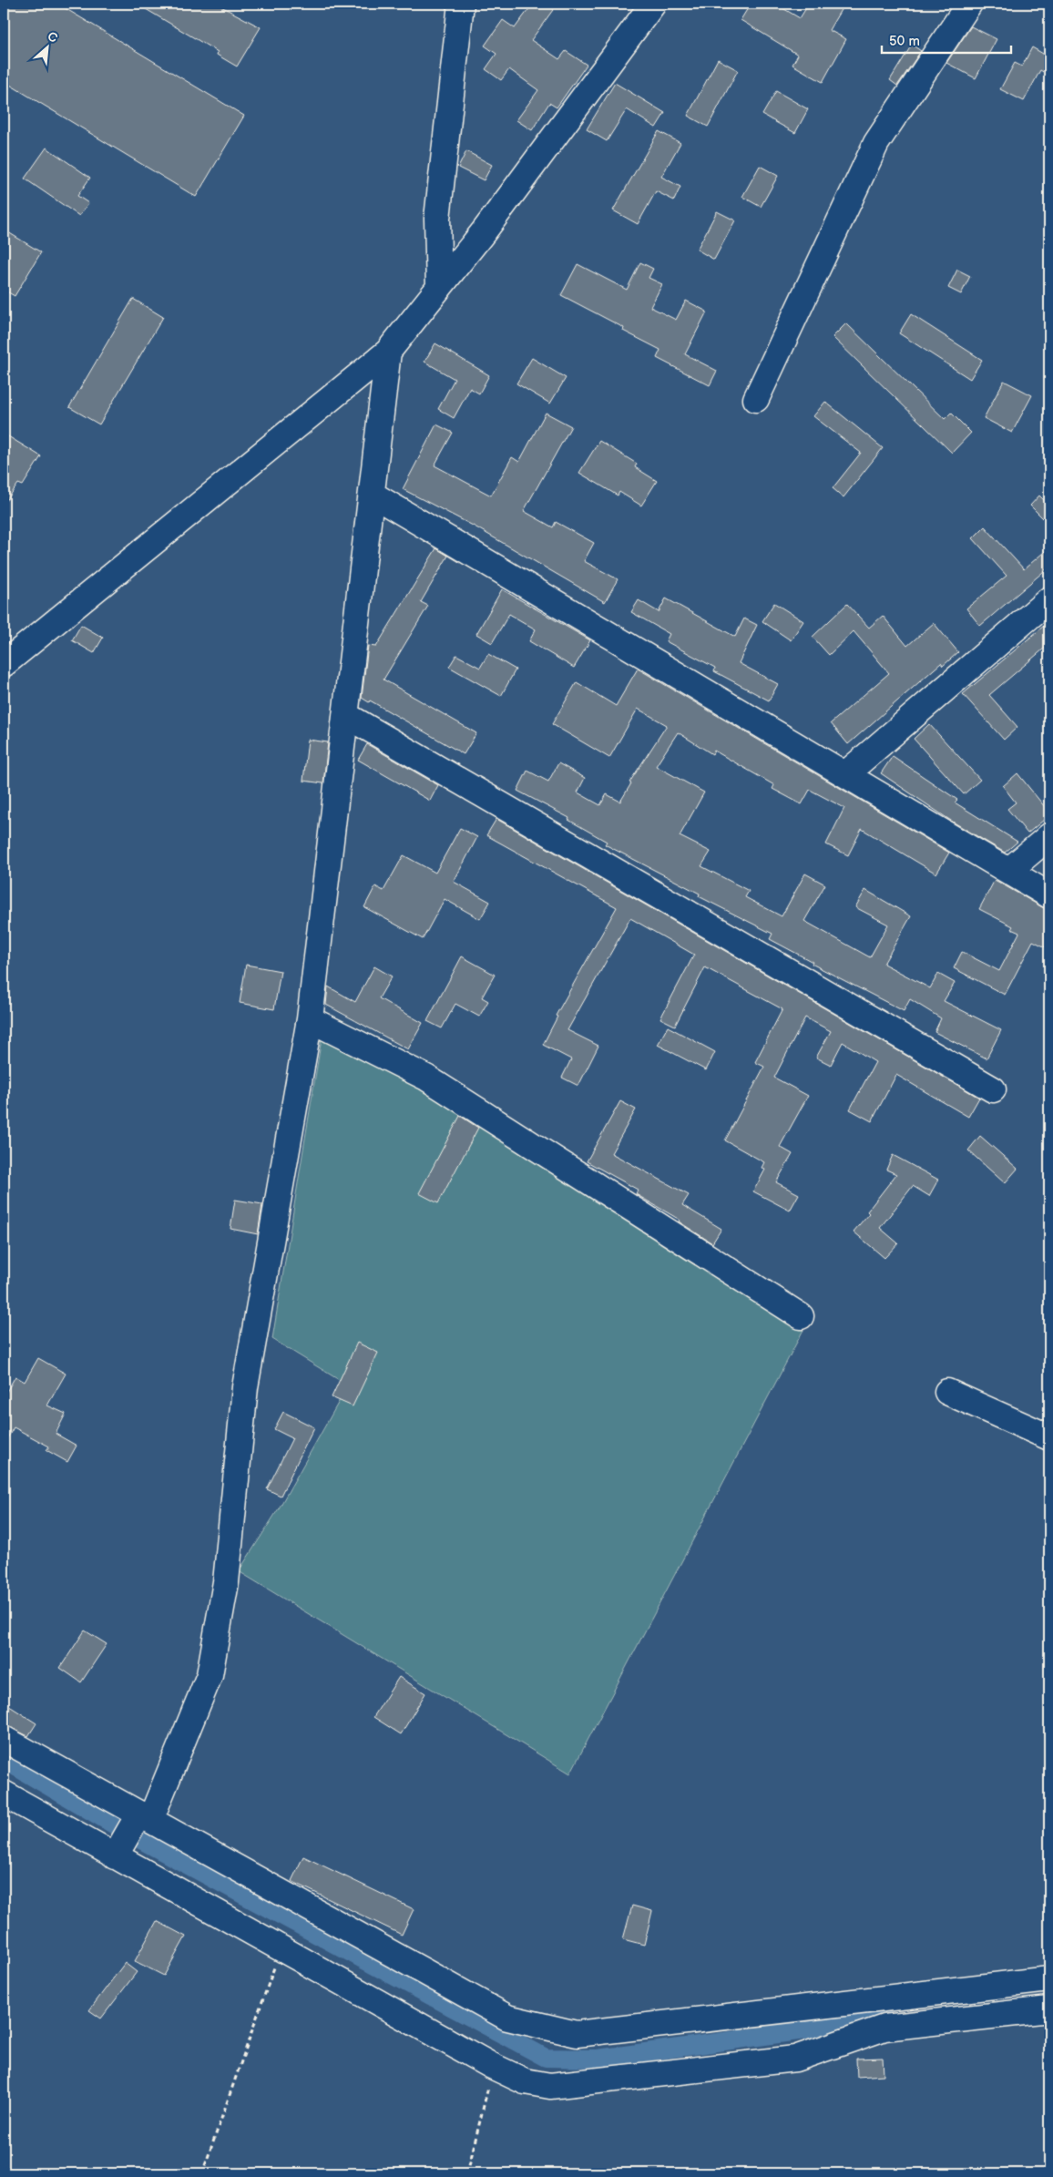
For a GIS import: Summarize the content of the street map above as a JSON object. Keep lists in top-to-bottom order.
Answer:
{
  "scale_bar": "50 m",
  "north": "top right"
}
